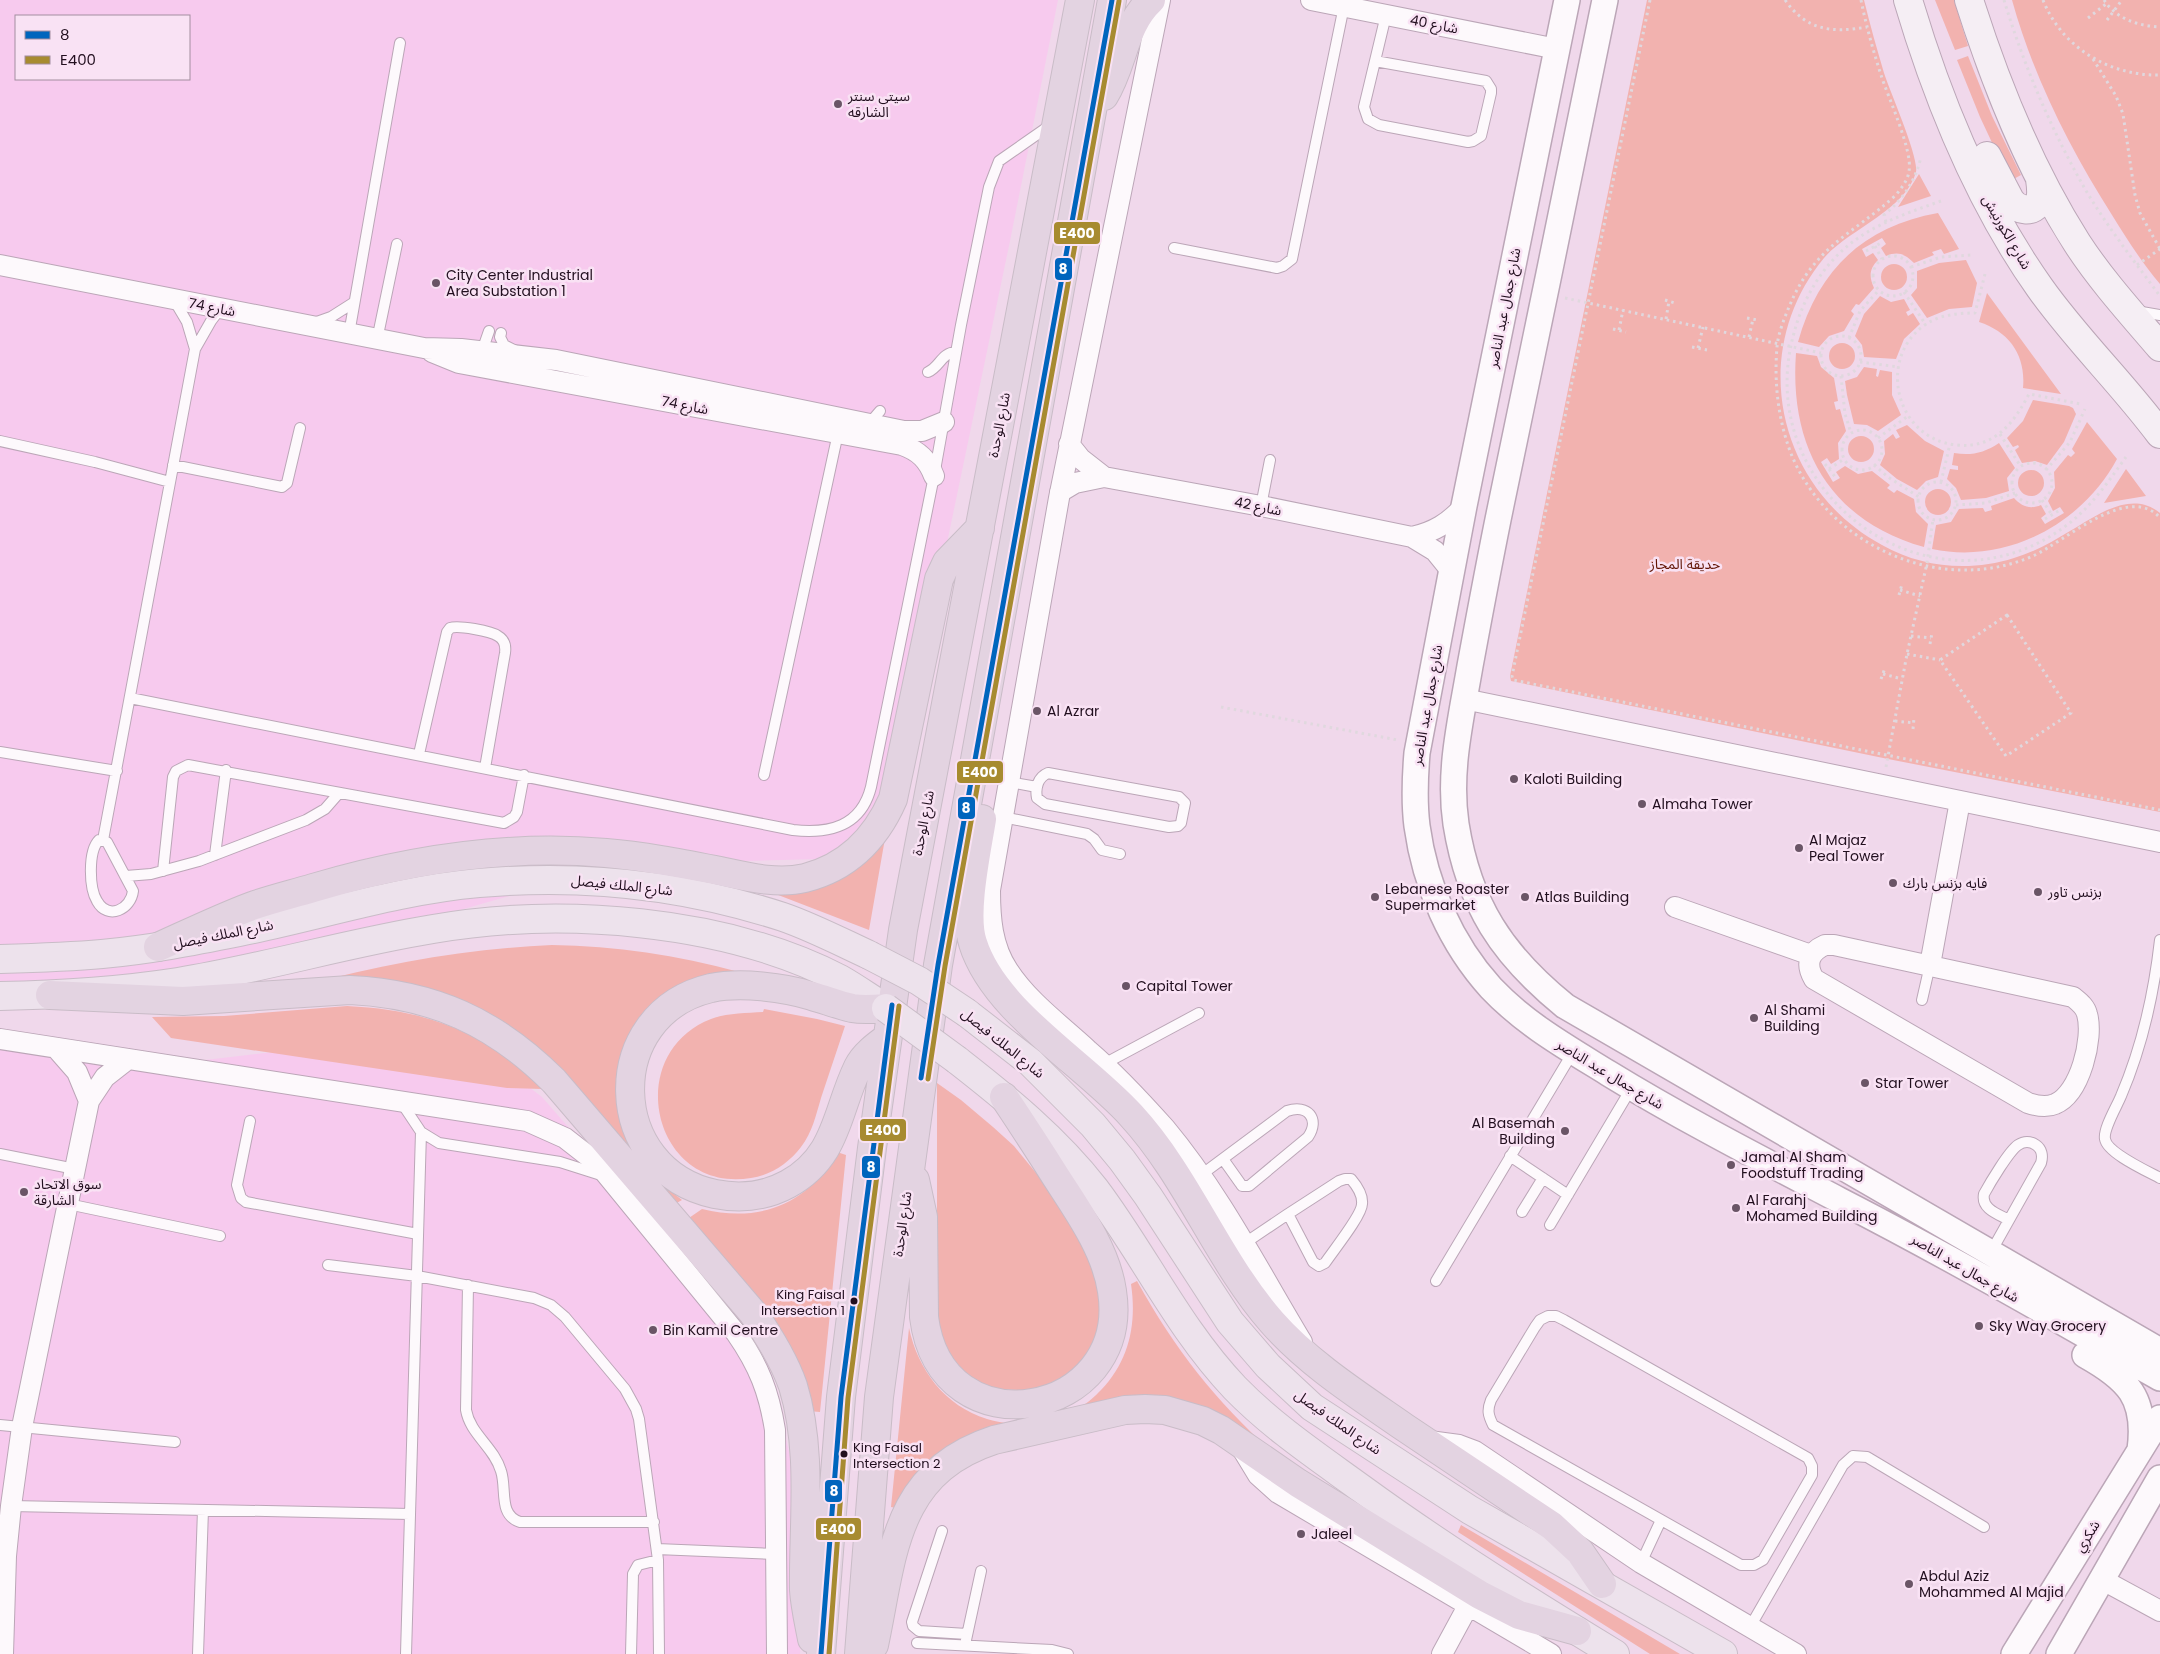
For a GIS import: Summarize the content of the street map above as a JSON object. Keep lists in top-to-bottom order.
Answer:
{
  "streets": {
    "highway": ["شارع الوحدة"],
    "main road": ["شارع الكورنيش", "شارع الملك فيصل"],
    "street": [
      "شارع 40",
      "شارع 74",
      "شارع جمال عبد الناصر",
      "شارع 42",
      "شكري"
    ]
  },
  "crossings": [
    ["شارع 40", "شارع جمال عبد الناصر"],
    ["شارع جمال عبد الناصر", "شارع 42"]
  ],
  "parks": ["حديقة المجاز"],
  "places": [
    "سيتي سنتر الشارقه",
    "City Center Industrial Area Substation 1",
    "Al Azrar",
    "Kaloti Building",
    "Almaha Tower",
    "Al Majaz Peal Tower",
    "فايه بزنس بارك",
    "بزنس تاور",
    "Lebanese Roaster Supermarket",
    "Atlas Building",
    "Capital Tower",
    "Al Shami Building",
    "Star Tower",
    "Al Basemah Building",
    "Jamal Al Sham Foodstuff Trading",
    "سوق الاتحاد الشارقة",
    "Al Farahj Mohamed Building",
    "King Faisal Intersection 1",
    "Sky Way Grocery",
    "Bin Kamil Centre",
    "King Faisal Intersection 2",
    "Jaleel",
    "Abdul Aziz Mohammed Al Majid"
  ],
  "lines": ["transit line 8", "transit line E400"],
  "legend": ["8", "E400"]
}
